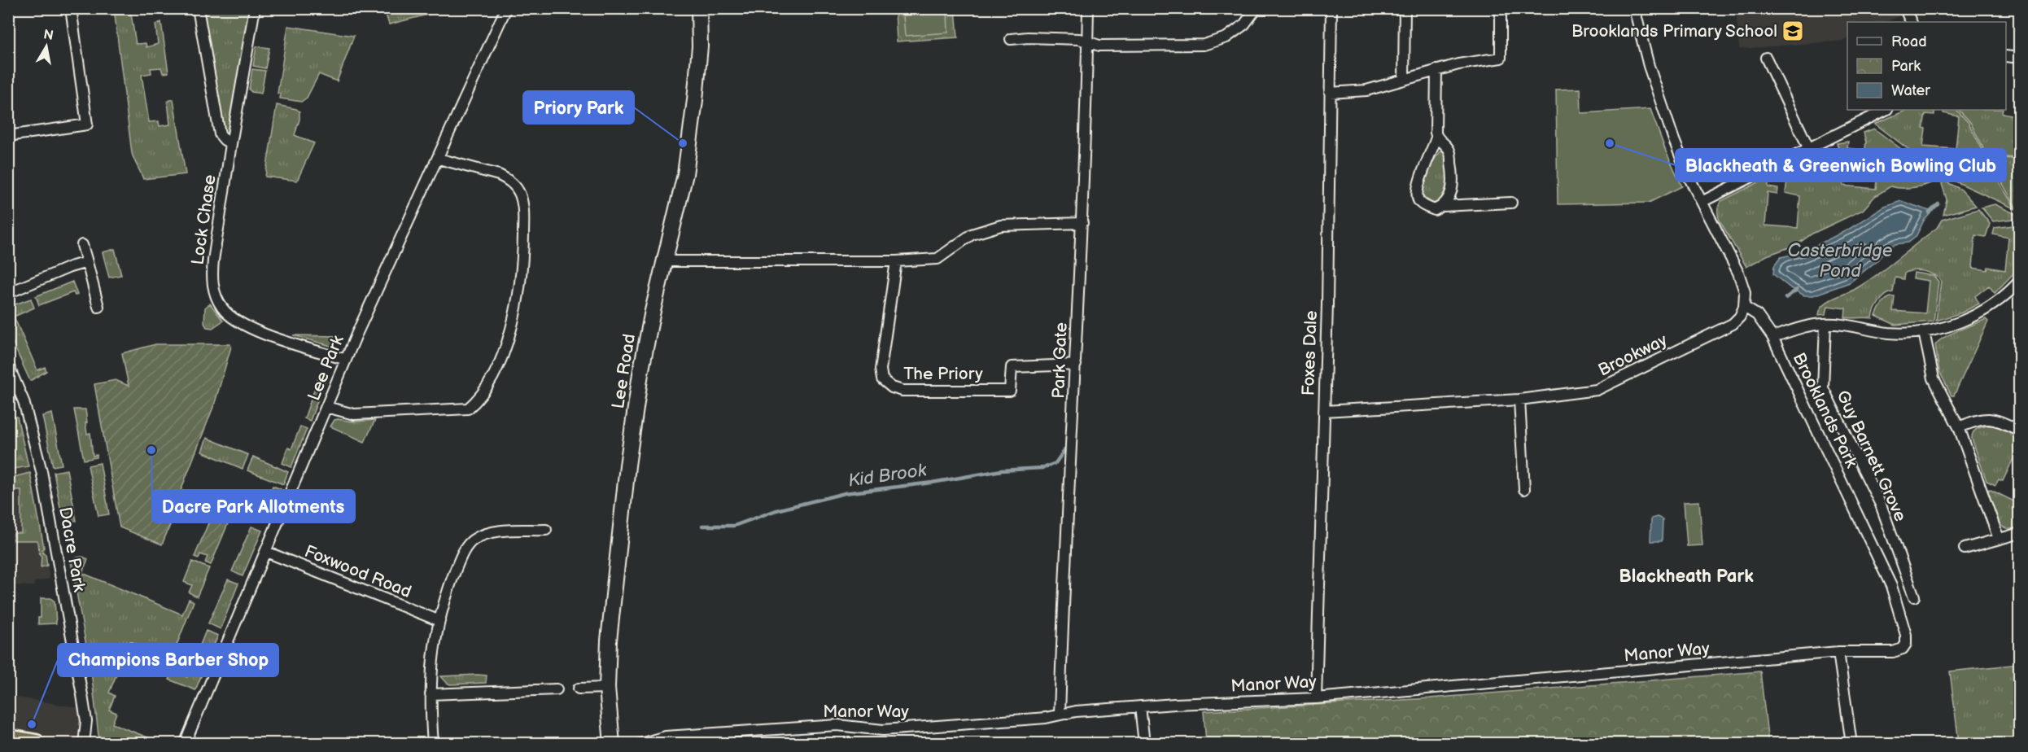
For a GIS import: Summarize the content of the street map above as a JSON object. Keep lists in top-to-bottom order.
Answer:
{
  "streets": {
    "main road": ["Lee Road"],
    "street": [
      "Lock Chase",
      "Foxes Dale",
      "Brookway",
      "Park Gate",
      "Lee Park",
      "The Priory",
      "Brooklands Park",
      "Guy Barnett Grove",
      "Dacre Park",
      "Foxwood Road",
      "Manor Way"
    ]
  },
  "crossings": [
    ["Lock Chase", "Lee Park"],
    ["Foxes Dale", "Brookway"],
    ["Foxes Dale", "Manor Way"],
    ["Brookway", "Brooklands Park"],
    ["Park Gate", "The Priory"],
    ["Park Gate", "Manor Way"],
    ["Lee Park", "Foxwood Road"],
    ["Brooklands Park", "Manor Way"]
  ],
  "districts": ["Blackheath Park"],
  "water": ["Casterbridge Pond", "Kid Brook"],
  "places": {
    "school or university": ["Brooklands Primary School"],
    "other": [
      "Priory Park",
      "Blackheath & Greenwich Bowling Club",
      "Dacre Park Allotments",
      "Champions Barber Shop"
    ]
  },
  "legend": ["Road", "Park", "Water"],
  "north": "top"
}
